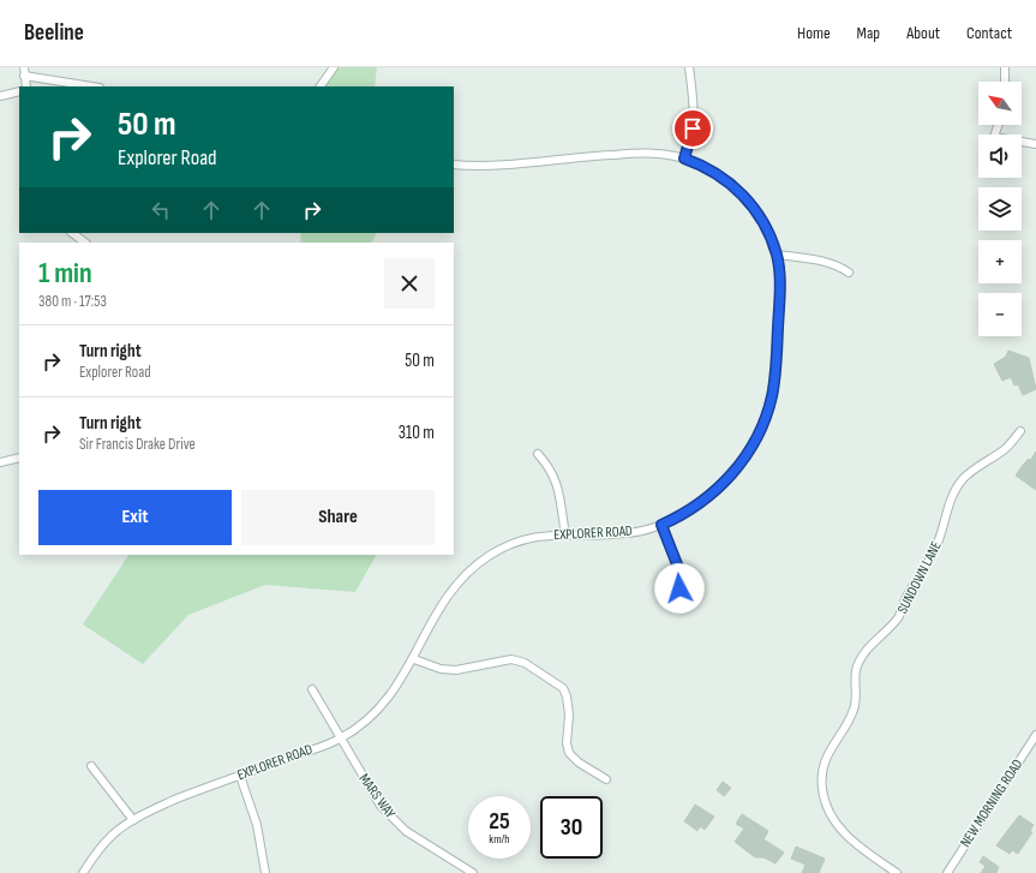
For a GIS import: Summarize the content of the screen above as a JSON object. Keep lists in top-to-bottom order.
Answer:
{
  "streets": {
    "street": [
      "EXPLORER ROAD",
      "SUNDOWN LANE",
      "MARS WAY",
      "NEW MORNING ROAD"
    ]
  },
  "crossings": [
    ["EXPLORER ROAD", "MARS WAY"]
  ],
  "north": "top left",
  "page": {
    "header": "Beeline",
    "nav": [
      "Home",
      "Map",
      "About",
      "Contact"
    ],
    "map_buttons": ["+", "−"],
    "turn": ["50 m", "Explorer Road"],
    "heading": ["1 min", "380 m · 17:53"],
    "list": [
      {
        "name": "Turn right",
        "note": "Explorer Road",
        "value": "50 m"
      },
      {
        "name": "Turn right",
        "note": "Sir Francis Drake Drive",
        "value": "310 m"
      }
    ],
    "buttons": ["Exit", "Share"],
    "speed": "25 km/h",
    "limit": "30"
  }
}
